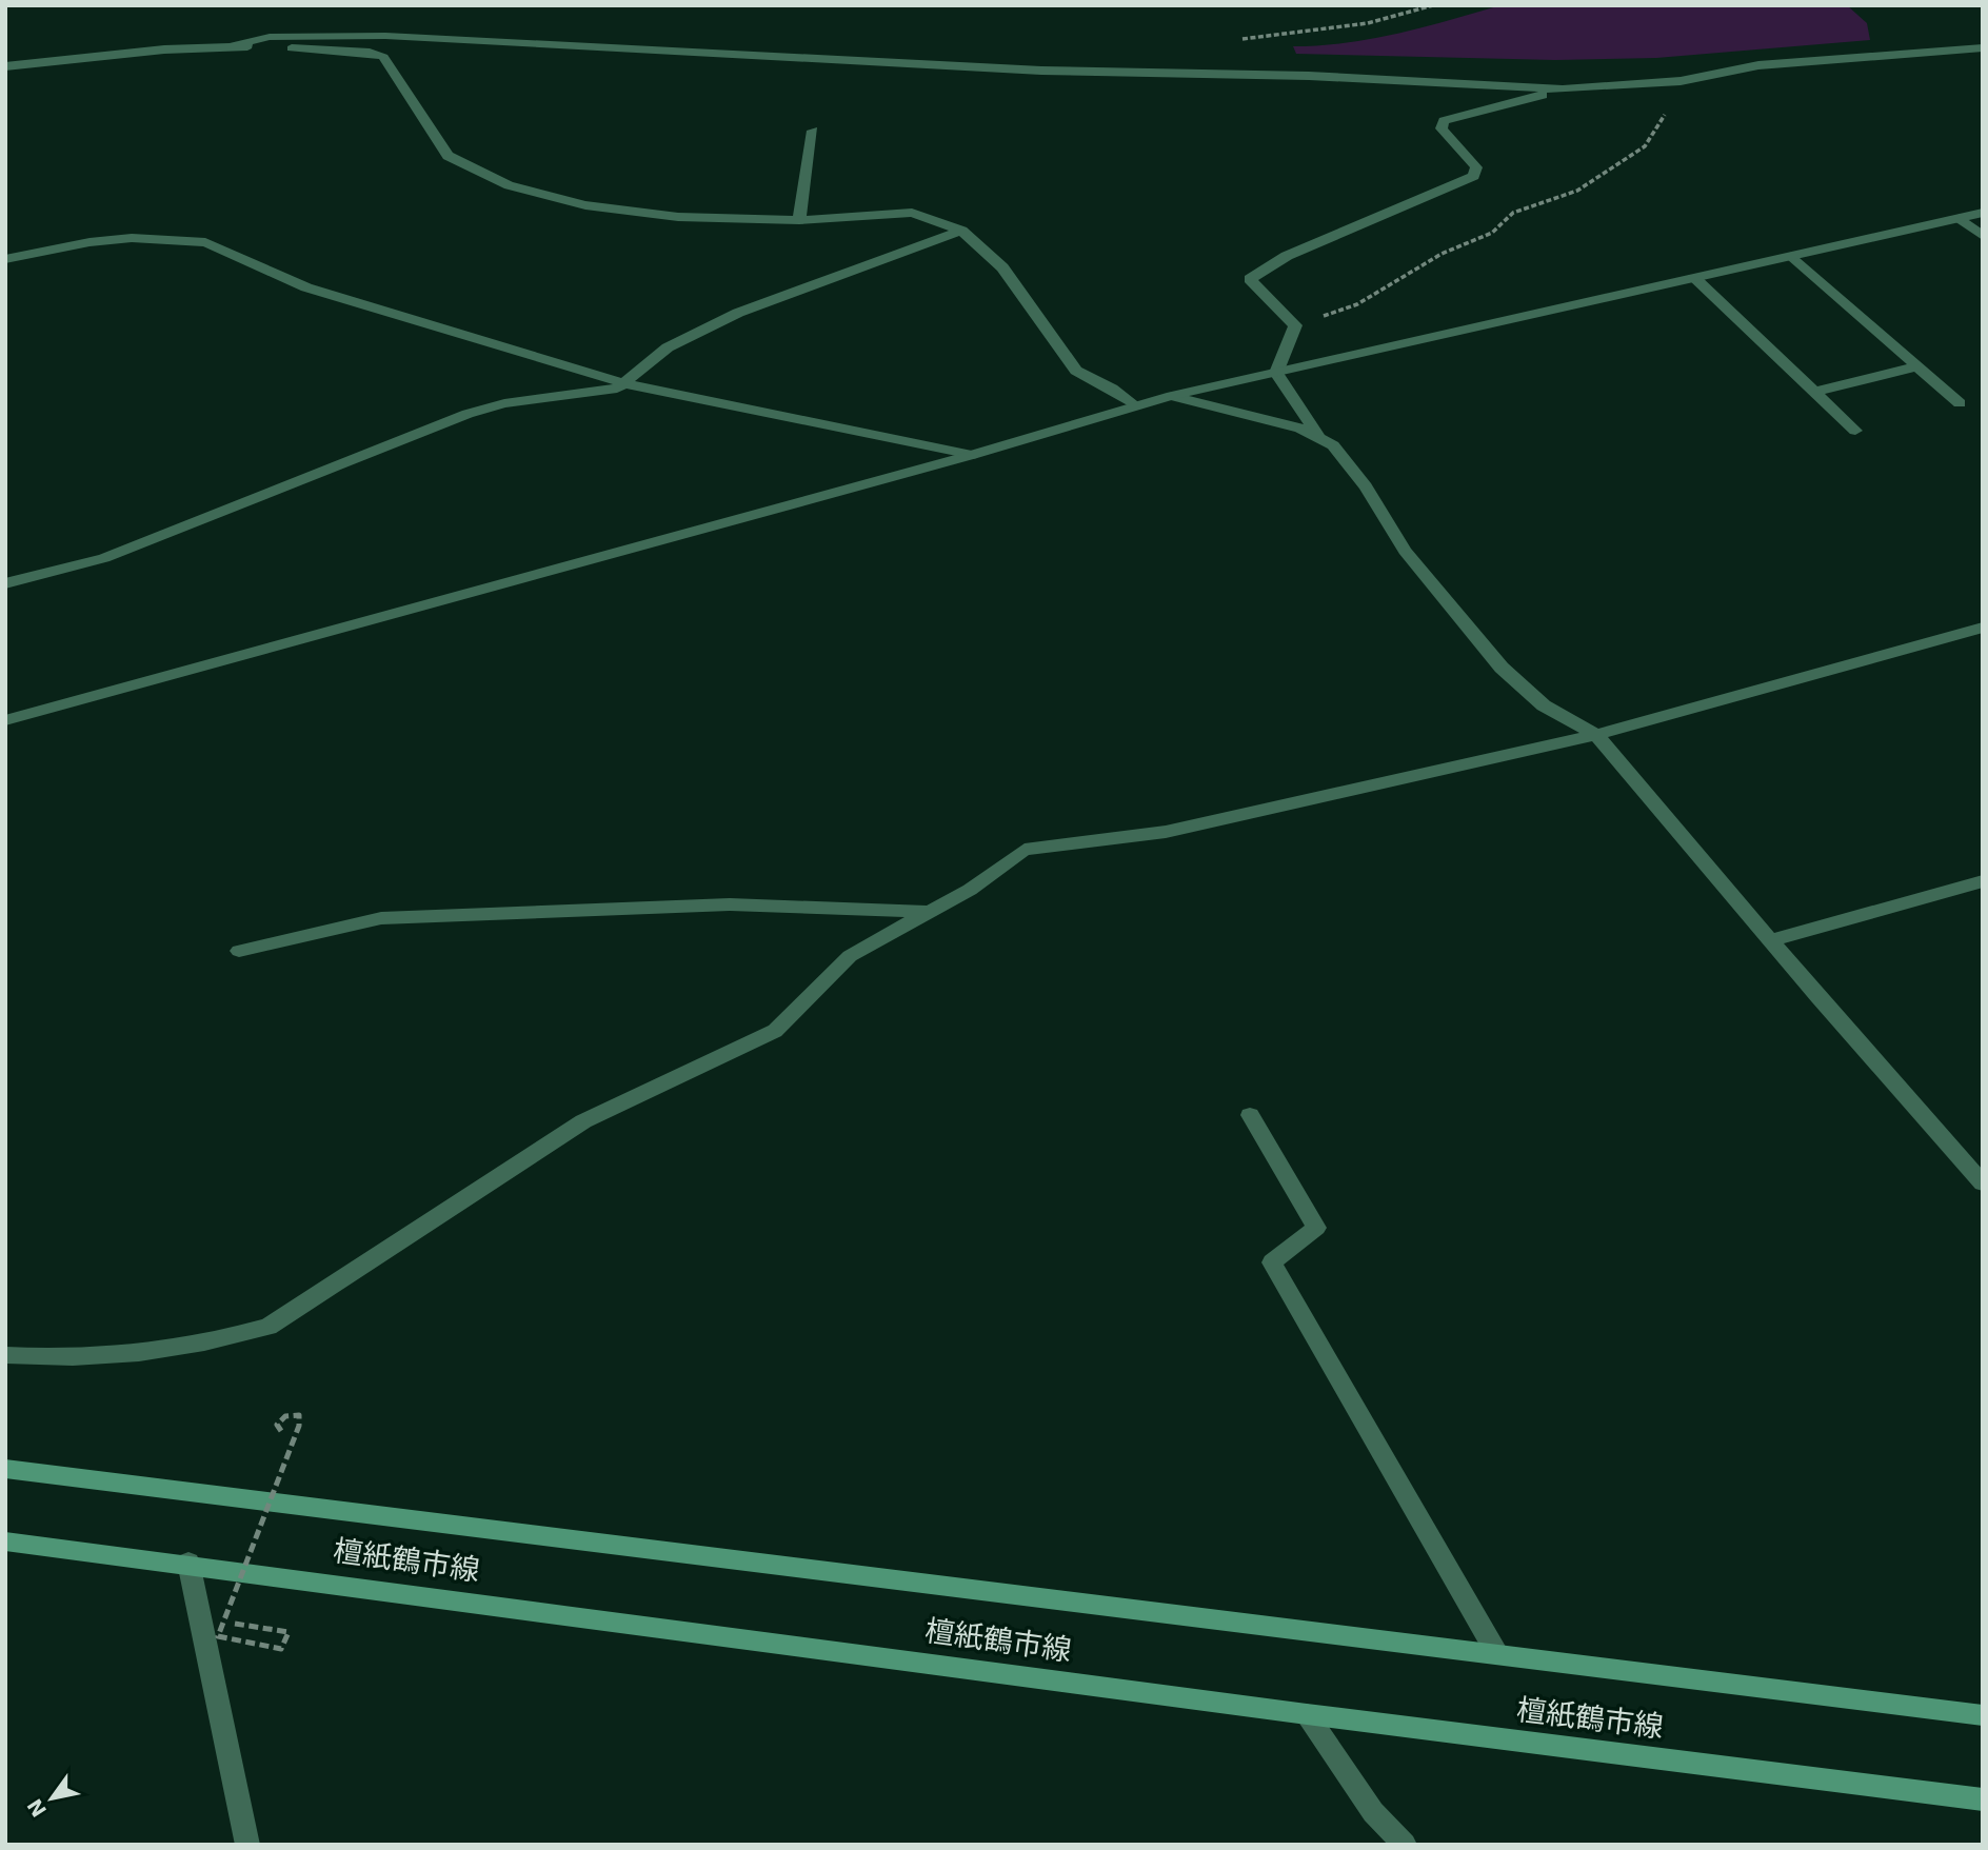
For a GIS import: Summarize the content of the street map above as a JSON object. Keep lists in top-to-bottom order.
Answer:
{
  "streets": {
    "main road": ["檀紙鶴市線"]
  },
  "north": "bottom left"
}
